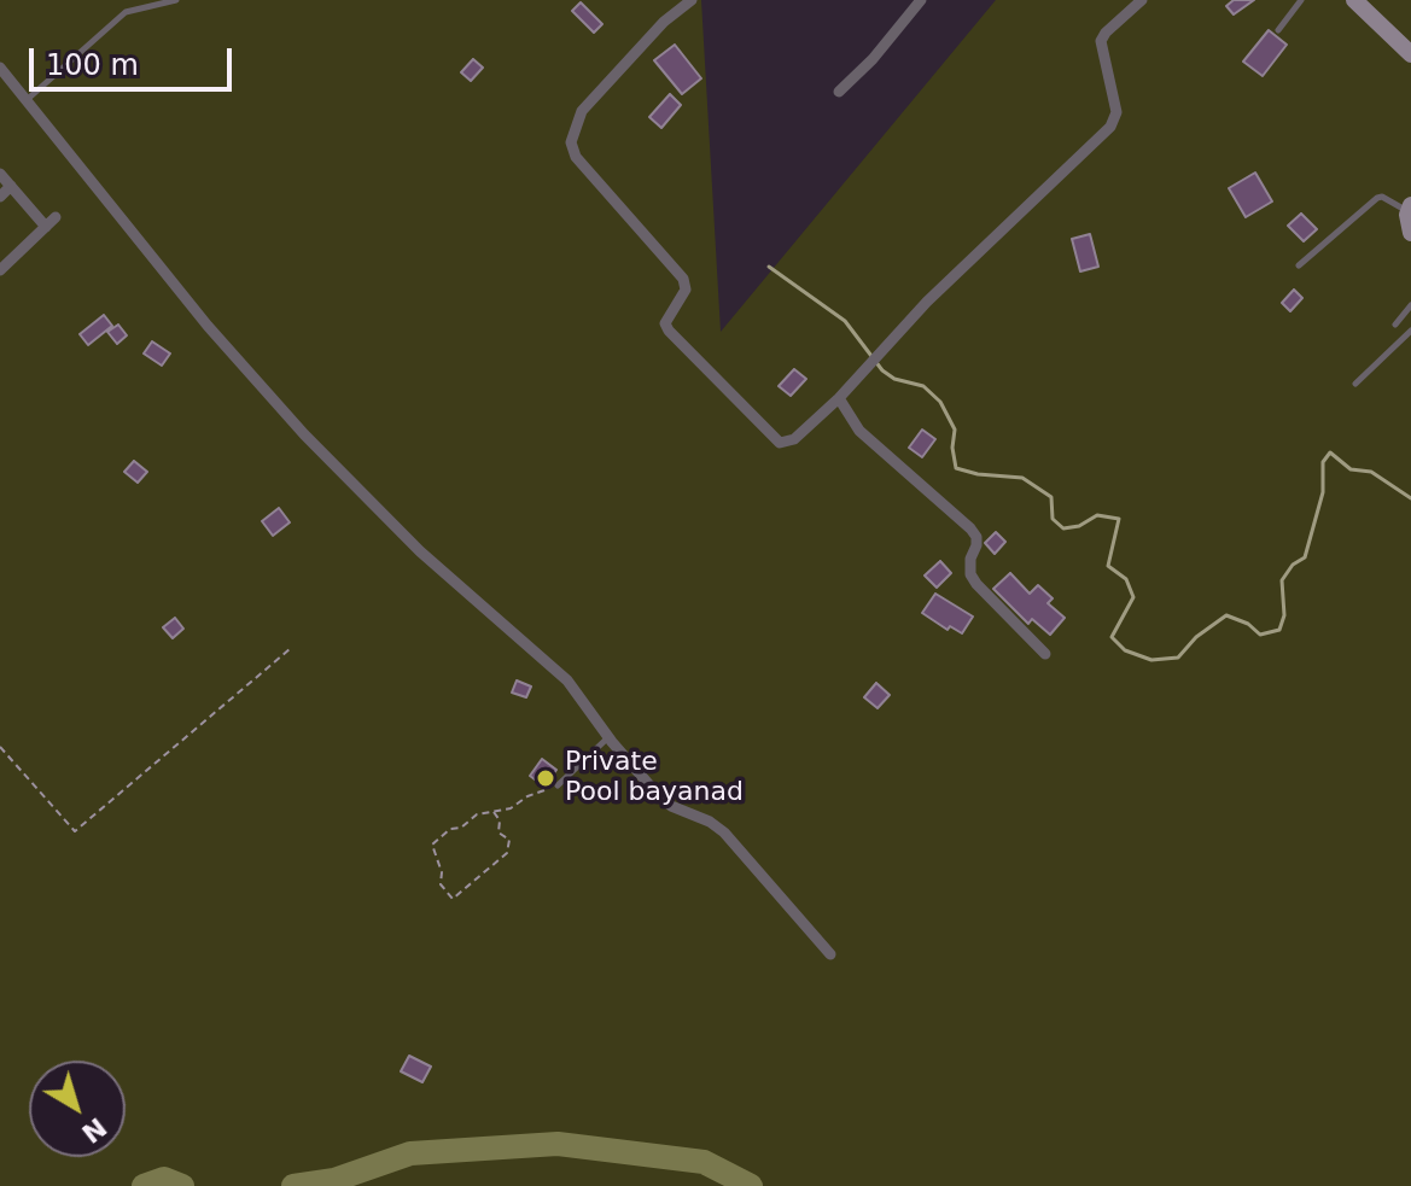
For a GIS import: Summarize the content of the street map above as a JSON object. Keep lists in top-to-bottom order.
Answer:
{
  "places": ["Private Pool bayanad"],
  "scale_bar": "100 m",
  "north": "bottom right"
}
